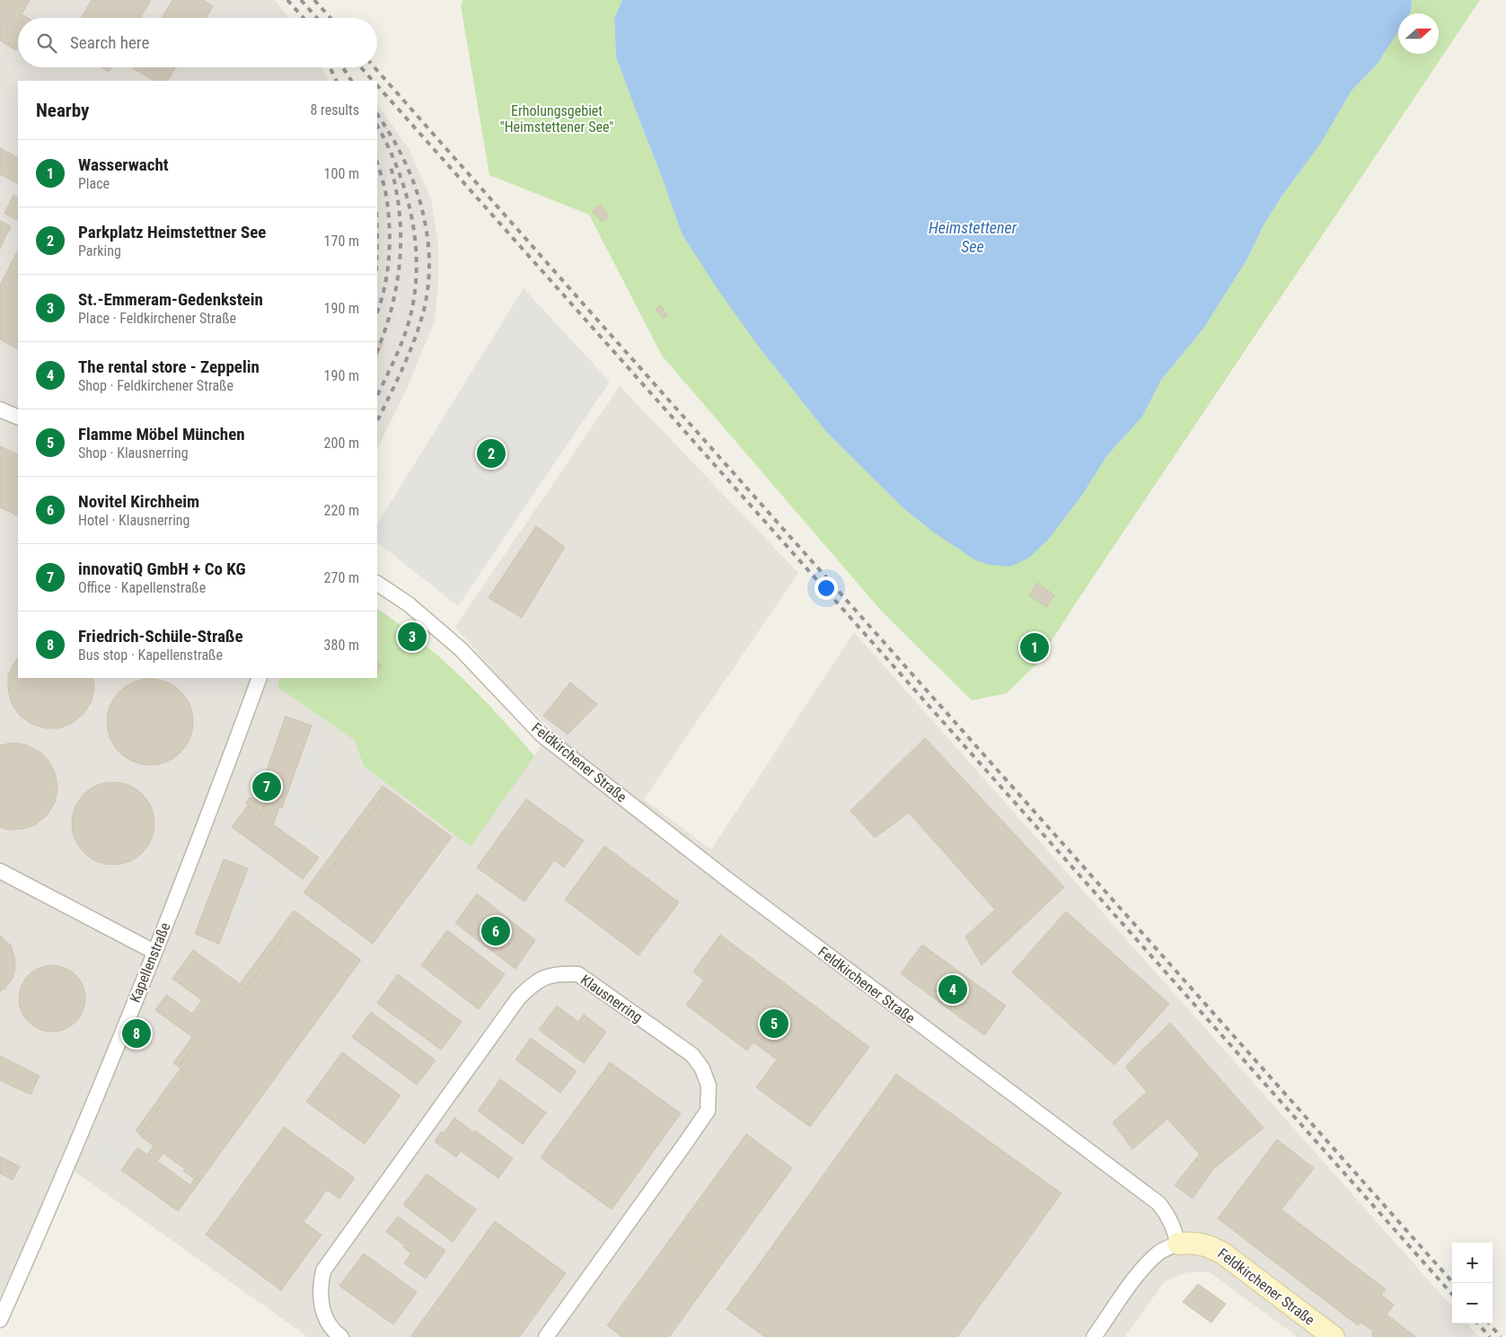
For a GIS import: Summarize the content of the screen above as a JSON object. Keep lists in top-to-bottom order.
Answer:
{
  "streets": {
    "street": ["Feldkirchener Straße", "Kapellenstraße", "Klausnerring"]
  },
  "water": ["Heimstettener See"],
  "parks": ["Erholungsgebiet \"Heimstettener See\""],
  "north": "right",
  "page": {
    "search": "Search here",
    "heading": ["Nearby", "8 results"],
    "list": [
      {
        "mark": "1",
        "name": "Wasserwacht",
        "note": "Place",
        "value": "100 m"
      },
      {
        "mark": "2",
        "name": "Parkplatz Heimstettner See",
        "note": "Parking",
        "value": "170 m"
      },
      {
        "mark": "3",
        "name": "St.-Emmeram-Gedenkstein",
        "note": "Place · Feldkirchener Straße",
        "value": "190 m"
      },
      {
        "mark": "4",
        "name": "The rental store - Zeppelin",
        "note": "Shop · Feldkirchener Straße",
        "value": "190 m"
      },
      {
        "mark": "5",
        "name": "Flamme Möbel München",
        "note": "Shop · Klausnerring",
        "value": "200 m"
      },
      {
        "mark": "6",
        "name": "Novitel Kirchheim",
        "note": "Hotel · Klausnerring",
        "value": "220 m"
      },
      {
        "mark": "7",
        "name": "innovatiQ GmbH + Co KG",
        "note": "Office · Kapellenstraße",
        "value": "270 m"
      },
      {
        "mark": "8",
        "name": "Friedrich-Schüle-Straße",
        "note": "Bus stop · Kapellenstraße",
        "value": "380 m"
      }
    ],
    "pins": [
      "2",
      "3",
      "1",
      "7",
      "6",
      "4",
      "5",
      "8"
    ],
    "map_buttons": ["+", "−"]
  }
}
